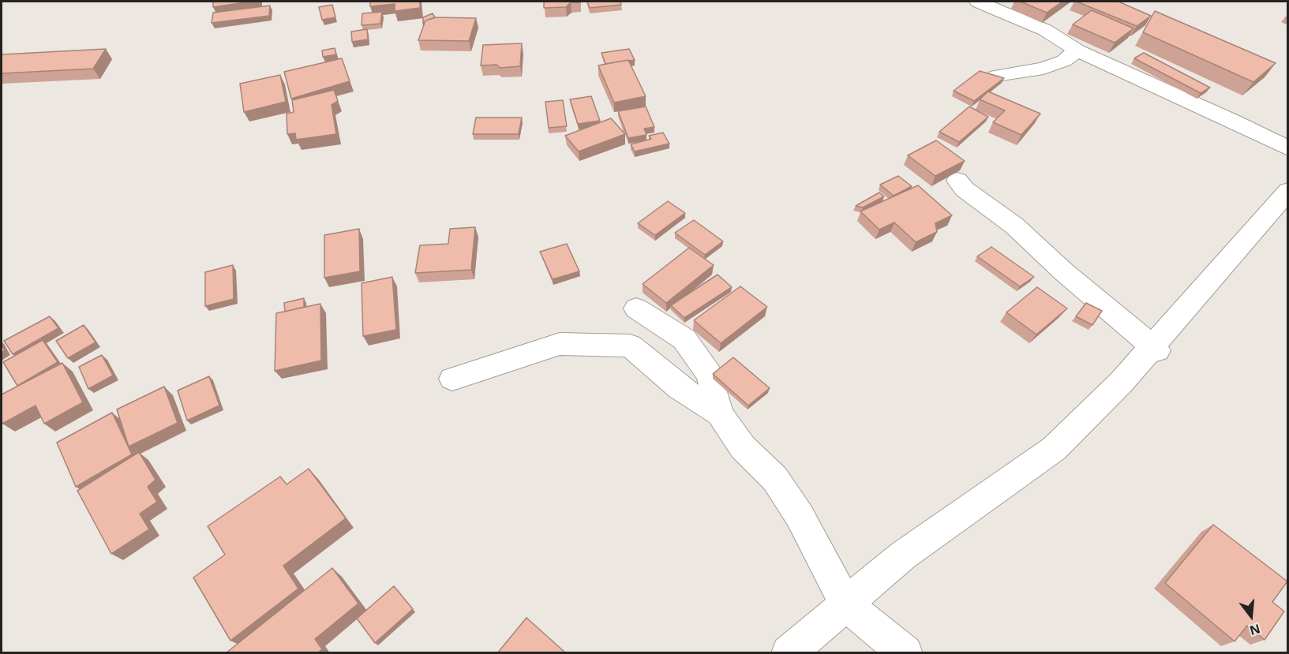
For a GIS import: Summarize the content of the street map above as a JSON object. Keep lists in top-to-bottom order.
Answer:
{
  "north": "bottom"
}
